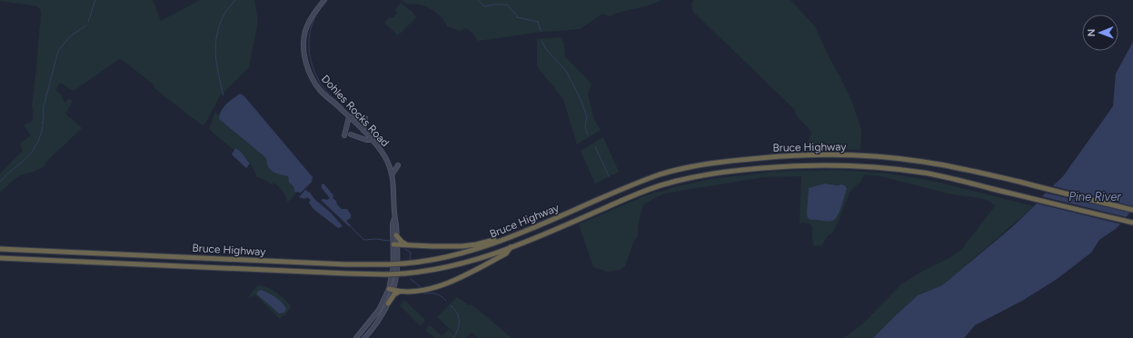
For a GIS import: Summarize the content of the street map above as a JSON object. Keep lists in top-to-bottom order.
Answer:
{
  "streets": {
    "highway": ["Bruce Highway"],
    "main road": ["Dohles Rocks Road"]
  },
  "water": ["Pine River"],
  "north": "left"
}
